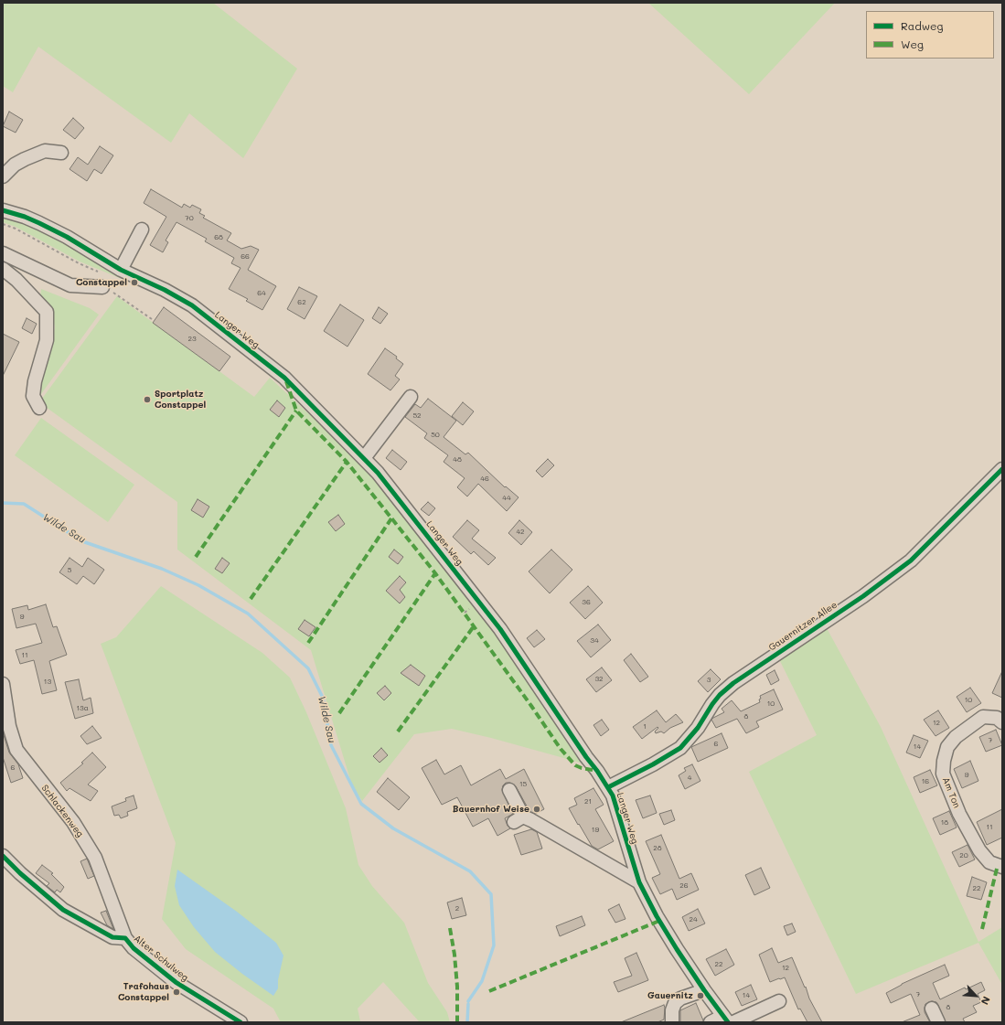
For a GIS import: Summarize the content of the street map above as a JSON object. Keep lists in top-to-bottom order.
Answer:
{
  "streets": {
    "street": [
      "Langer Weg",
      "Gauernitzer Allee",
      "Am Ton",
      "Schlackenweg",
      "Alter Schulweg"
    ]
  },
  "crossings": [
    ["Langer Weg", "Gauernitzer Allee"],
    ["Schlackenweg", "Alter Schulweg"]
  ],
  "water": ["Wilde Sau"],
  "places": [
    "Constappel",
    "Sportplatz Constappel",
    "Bauernhof Weise",
    "Trafohaus Constappel",
    "Gauernitz"
  ],
  "house_numbers": [
    "70",
    "68",
    "66",
    "64",
    "62",
    "23",
    "52",
    "50",
    "48",
    "46",
    "44",
    "42",
    "5",
    "36",
    "9",
    "34",
    "11",
    "32",
    "3",
    "13",
    "10",
    "10",
    "13a",
    "8",
    "12",
    "1",
    "7",
    "6",
    "14",
    "6",
    "9",
    "4",
    "16",
    "15",
    "21",
    "18",
    "11",
    "19",
    "28",
    "20",
    "26",
    "22",
    "2",
    "24",
    "22",
    "12",
    "7",
    "14",
    "8"
  ],
  "legend": ["Radweg", "Weg"],
  "north": "bottom right"
}
